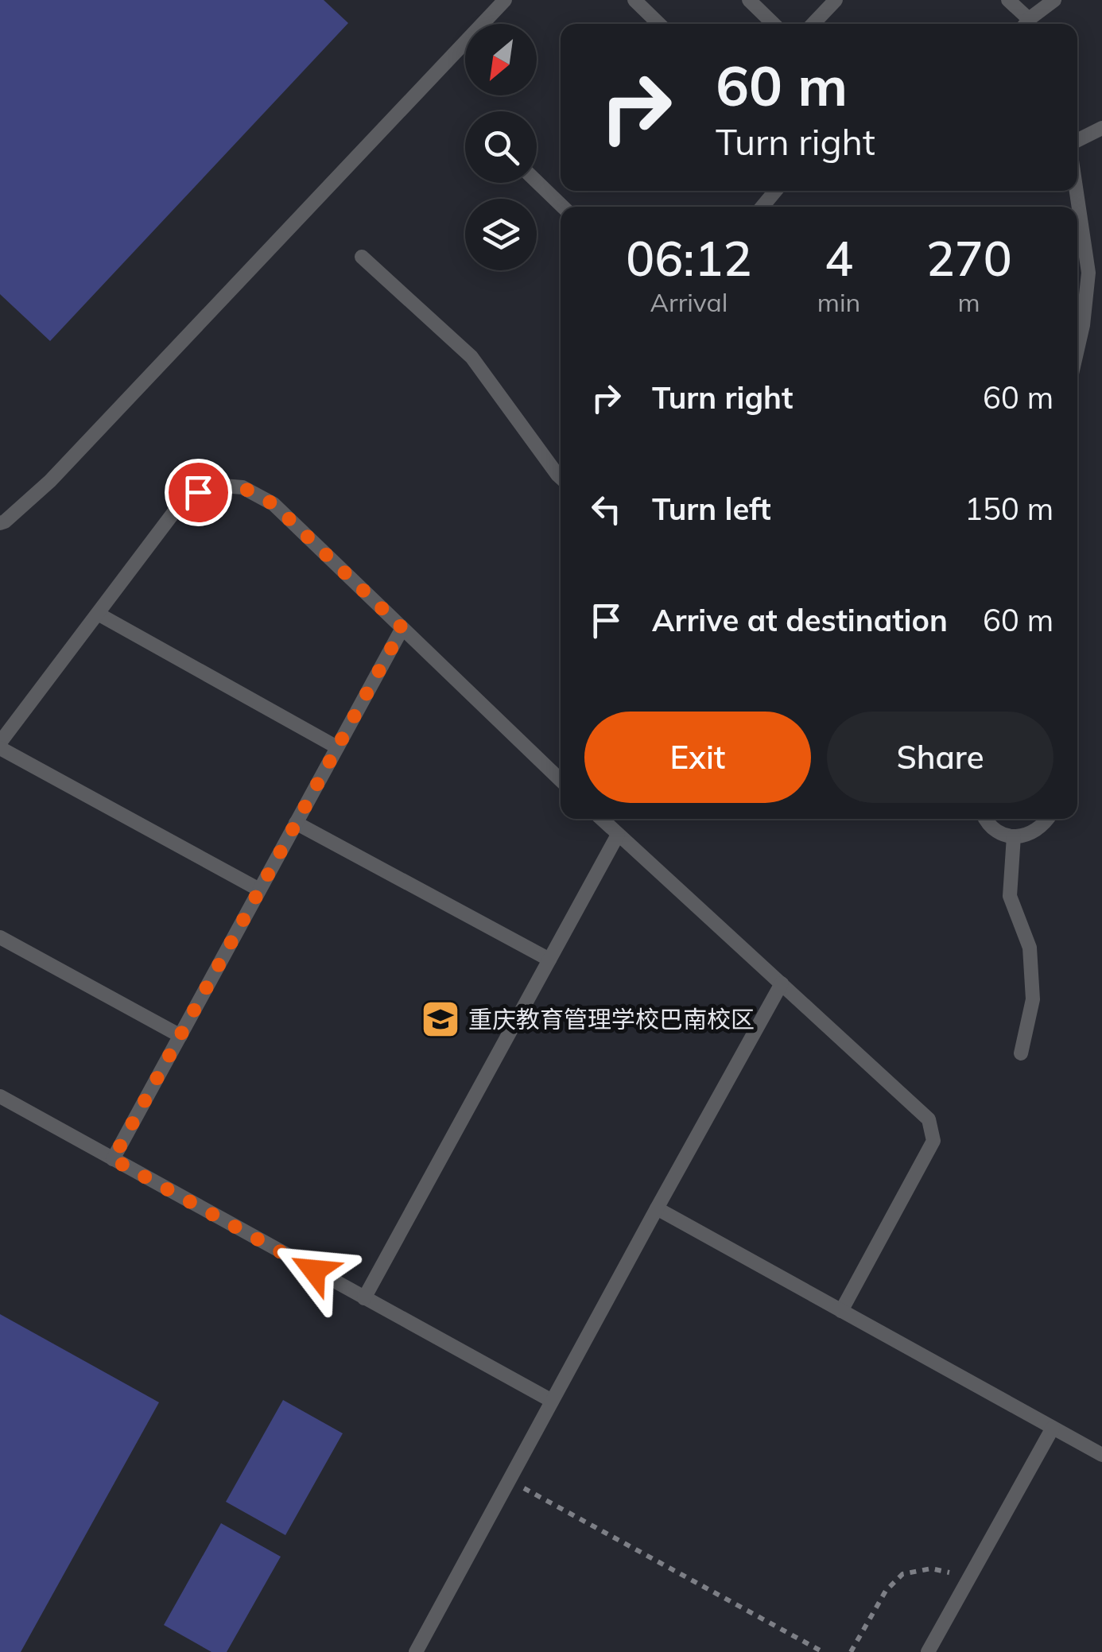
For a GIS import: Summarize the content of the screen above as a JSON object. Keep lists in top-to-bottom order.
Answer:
{
  "places": {
    "school or university": ["重庆教育管理学校巴南校区"]
  },
  "north": "bottom left",
  "page": {
    "turn": ["60 m", "Turn right"],
    "eta": [
      "06:12",
      "Arrival",
      "4",
      "min",
      "270",
      "m"
    ],
    "list": [
      {
        "name": "Turn right",
        "value": "60 m"
      },
      {
        "name": "Turn left",
        "value": "150 m"
      },
      {
        "name": "Arrive at destination",
        "value": "60 m"
      }
    ],
    "buttons": ["Exit", "Share"]
  }
}
